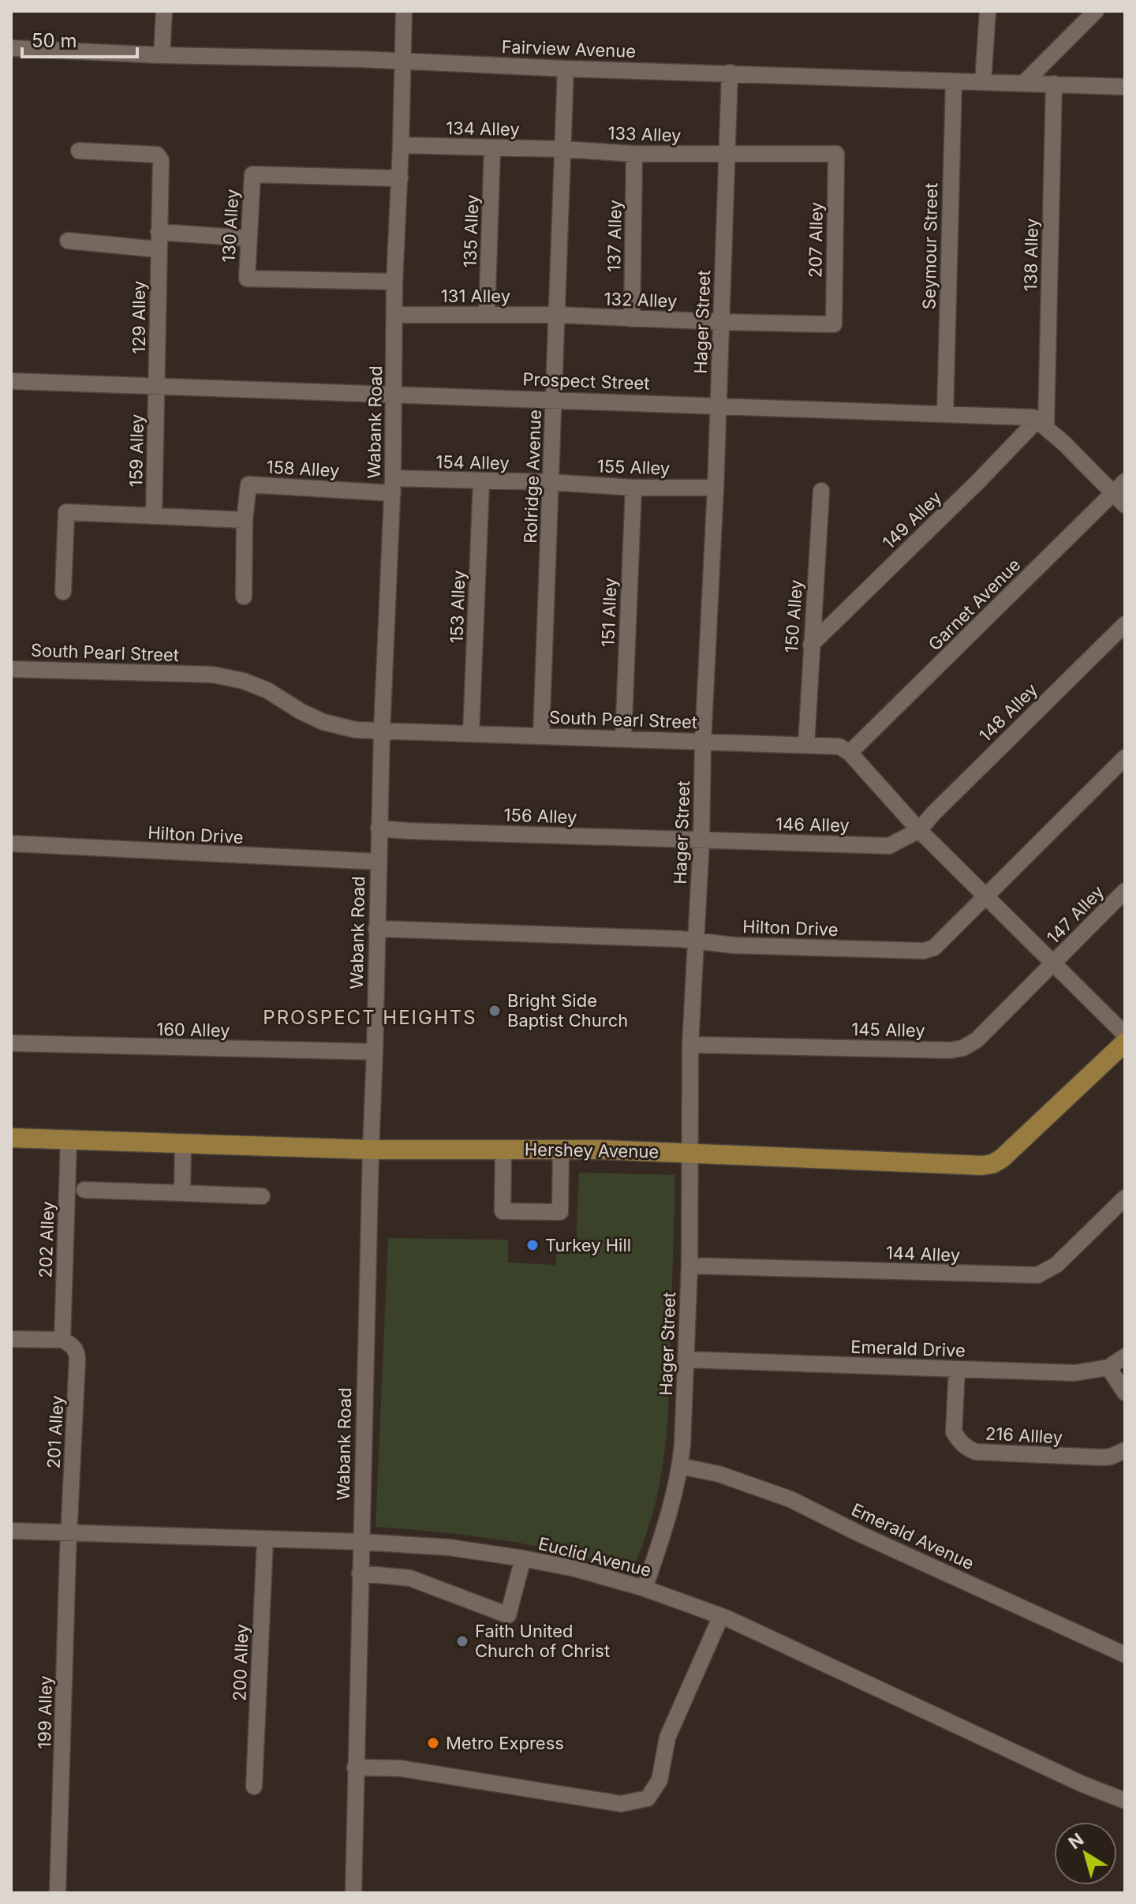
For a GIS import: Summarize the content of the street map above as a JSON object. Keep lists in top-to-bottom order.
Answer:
{
  "streets": {
    "main road": ["Hershey Avenue"],
    "street": [
      "Fairview Avenue",
      "134 Alley",
      "133 Alley",
      "130 Alley",
      "135 Alley",
      "137 Alley",
      "207 Alley",
      "Seymour Street",
      "138 Alley",
      "131 Alley",
      "132 Alley",
      "129 Alley",
      "Hager Street",
      "Prospect Street",
      "Wabank Road",
      "159 Alley",
      "154 Alley",
      "155 Alley",
      "158 Alley",
      "Rolridge Avenue",
      "149 Alley",
      "Garnet Avenue",
      "153 Alley",
      "151 Alley",
      "150 Alley",
      "South Pearl Street",
      "148 Alley",
      "156 Alley",
      "146 Alley",
      "Hilton Drive",
      "147 Alley",
      "160 Alley",
      "145 Alley",
      "202 Alley",
      "144 Alley",
      "Emerald Drive",
      "201 Alley",
      "216 Allley",
      "Emerald Avenue",
      "Euclid Avenue",
      "200 Alley",
      "199 Alley"
    ]
  },
  "crossings": [
    ["Fairview Avenue", "Seymour Street"],
    ["Fairview Avenue", "138 Alley"],
    ["Fairview Avenue", "Hager Street"],
    ["Fairview Avenue", "Wabank Road"],
    ["Fairview Avenue", "Rolridge Avenue"],
    ["134 Alley", "133 Alley"],
    ["134 Alley", "135 Alley"],
    ["134 Alley", "Wabank Road"],
    ["134 Alley", "Rolridge Avenue"],
    ["133 Alley", "137 Alley"],
    ["133 Alley", "207 Alley"],
    ["133 Alley", "Hager Street"],
    ["133 Alley", "Rolridge Avenue"],
    ["130 Alley", "Wabank Road"],
    ["135 Alley", "131 Alley"],
    ["137 Alley", "132 Alley"],
    ["207 Alley", "132 Alley"],
    ["207 Alley", "Hager Street"],
    ["Seymour Street", "Prospect Street"],
    ["138 Alley", "Prospect Street"],
    ["138 Alley", "149 Alley"],
    ["131 Alley", "132 Alley"],
    ["131 Alley", "Wabank Road"],
    ["131 Alley", "Rolridge Avenue"],
    ["132 Alley", "Hager Street"],
    ["132 Alley", "Rolridge Avenue"],
    ["129 Alley", "Prospect Street"],
    ["129 Alley", "159 Alley"],
    ["Hager Street", "Prospect Street"],
    ["Hager Street", "155 Alley"],
    ["Hager Street", "South Pearl Street"],
    ["Hager Street", "156 Alley"],
    ["Hager Street", "146 Alley"],
    ["Hager Street", "Hilton Drive"],
    ["Hager Street", "145 Alley"],
    ["Hager Street", "Hershey Avenue"],
    ["Hager Street", "144 Alley"],
    ["Hager Street", "Emerald Drive"],
    ["Hager Street", "Emerald Avenue"],
    ["Hager Street", "Euclid Avenue"],
    ["Prospect Street", "Wabank Road"],
    ["Prospect Street", "159 Alley"],
    ["Prospect Street", "Rolridge Avenue"],
    ["Prospect Street", "149 Alley"],
    ["Wabank Road", "154 Alley"],
    ["Wabank Road", "158 Alley"],
    ["Wabank Road", "South Pearl Street"],
    ["Wabank Road", "156 Alley"],
    ["Wabank Road", "Hilton Drive"],
    ["Wabank Road", "160 Alley"],
    ["Wabank Road", "Hershey Avenue"],
    ["Wabank Road", "Euclid Avenue"],
    ["154 Alley", "155 Alley"],
    ["154 Alley", "158 Alley"],
    ["154 Alley", "Rolridge Avenue"],
    ["154 Alley", "153 Alley"],
    ["155 Alley", "Rolridge Avenue"],
    ["155 Alley", "151 Alley"],
    ["Rolridge Avenue", "South Pearl Street"],
    ["149 Alley", "150 Alley"],
    ["Garnet Avenue", "South Pearl Street"],
    ["153 Alley", "South Pearl Street"],
    ["151 Alley", "South Pearl Street"],
    ["150 Alley", "South Pearl Street"],
    ["148 Alley", "146 Alley"],
    ["156 Alley", "146 Alley"],
    ["147 Alley", "145 Alley"],
    ["Hershey Avenue", "202 Alley"],
    ["202 Alley", "201 Alley"],
    ["Emerald Drive", "216 Allley"],
    ["201 Alley", "Euclid Avenue"],
    ["201 Alley", "199 Alley"],
    ["Euclid Avenue", "200 Alley"],
    ["Euclid Avenue", "199 Alley"]
  ],
  "districts": ["PROSPECT HEIGHTS"],
  "places": [
    "Bright Side Baptist Church",
    "Turkey Hill",
    "Faith United Church of Christ",
    "Metro Express"
  ],
  "scale_bar": "50 m",
  "north": "top left"
}
